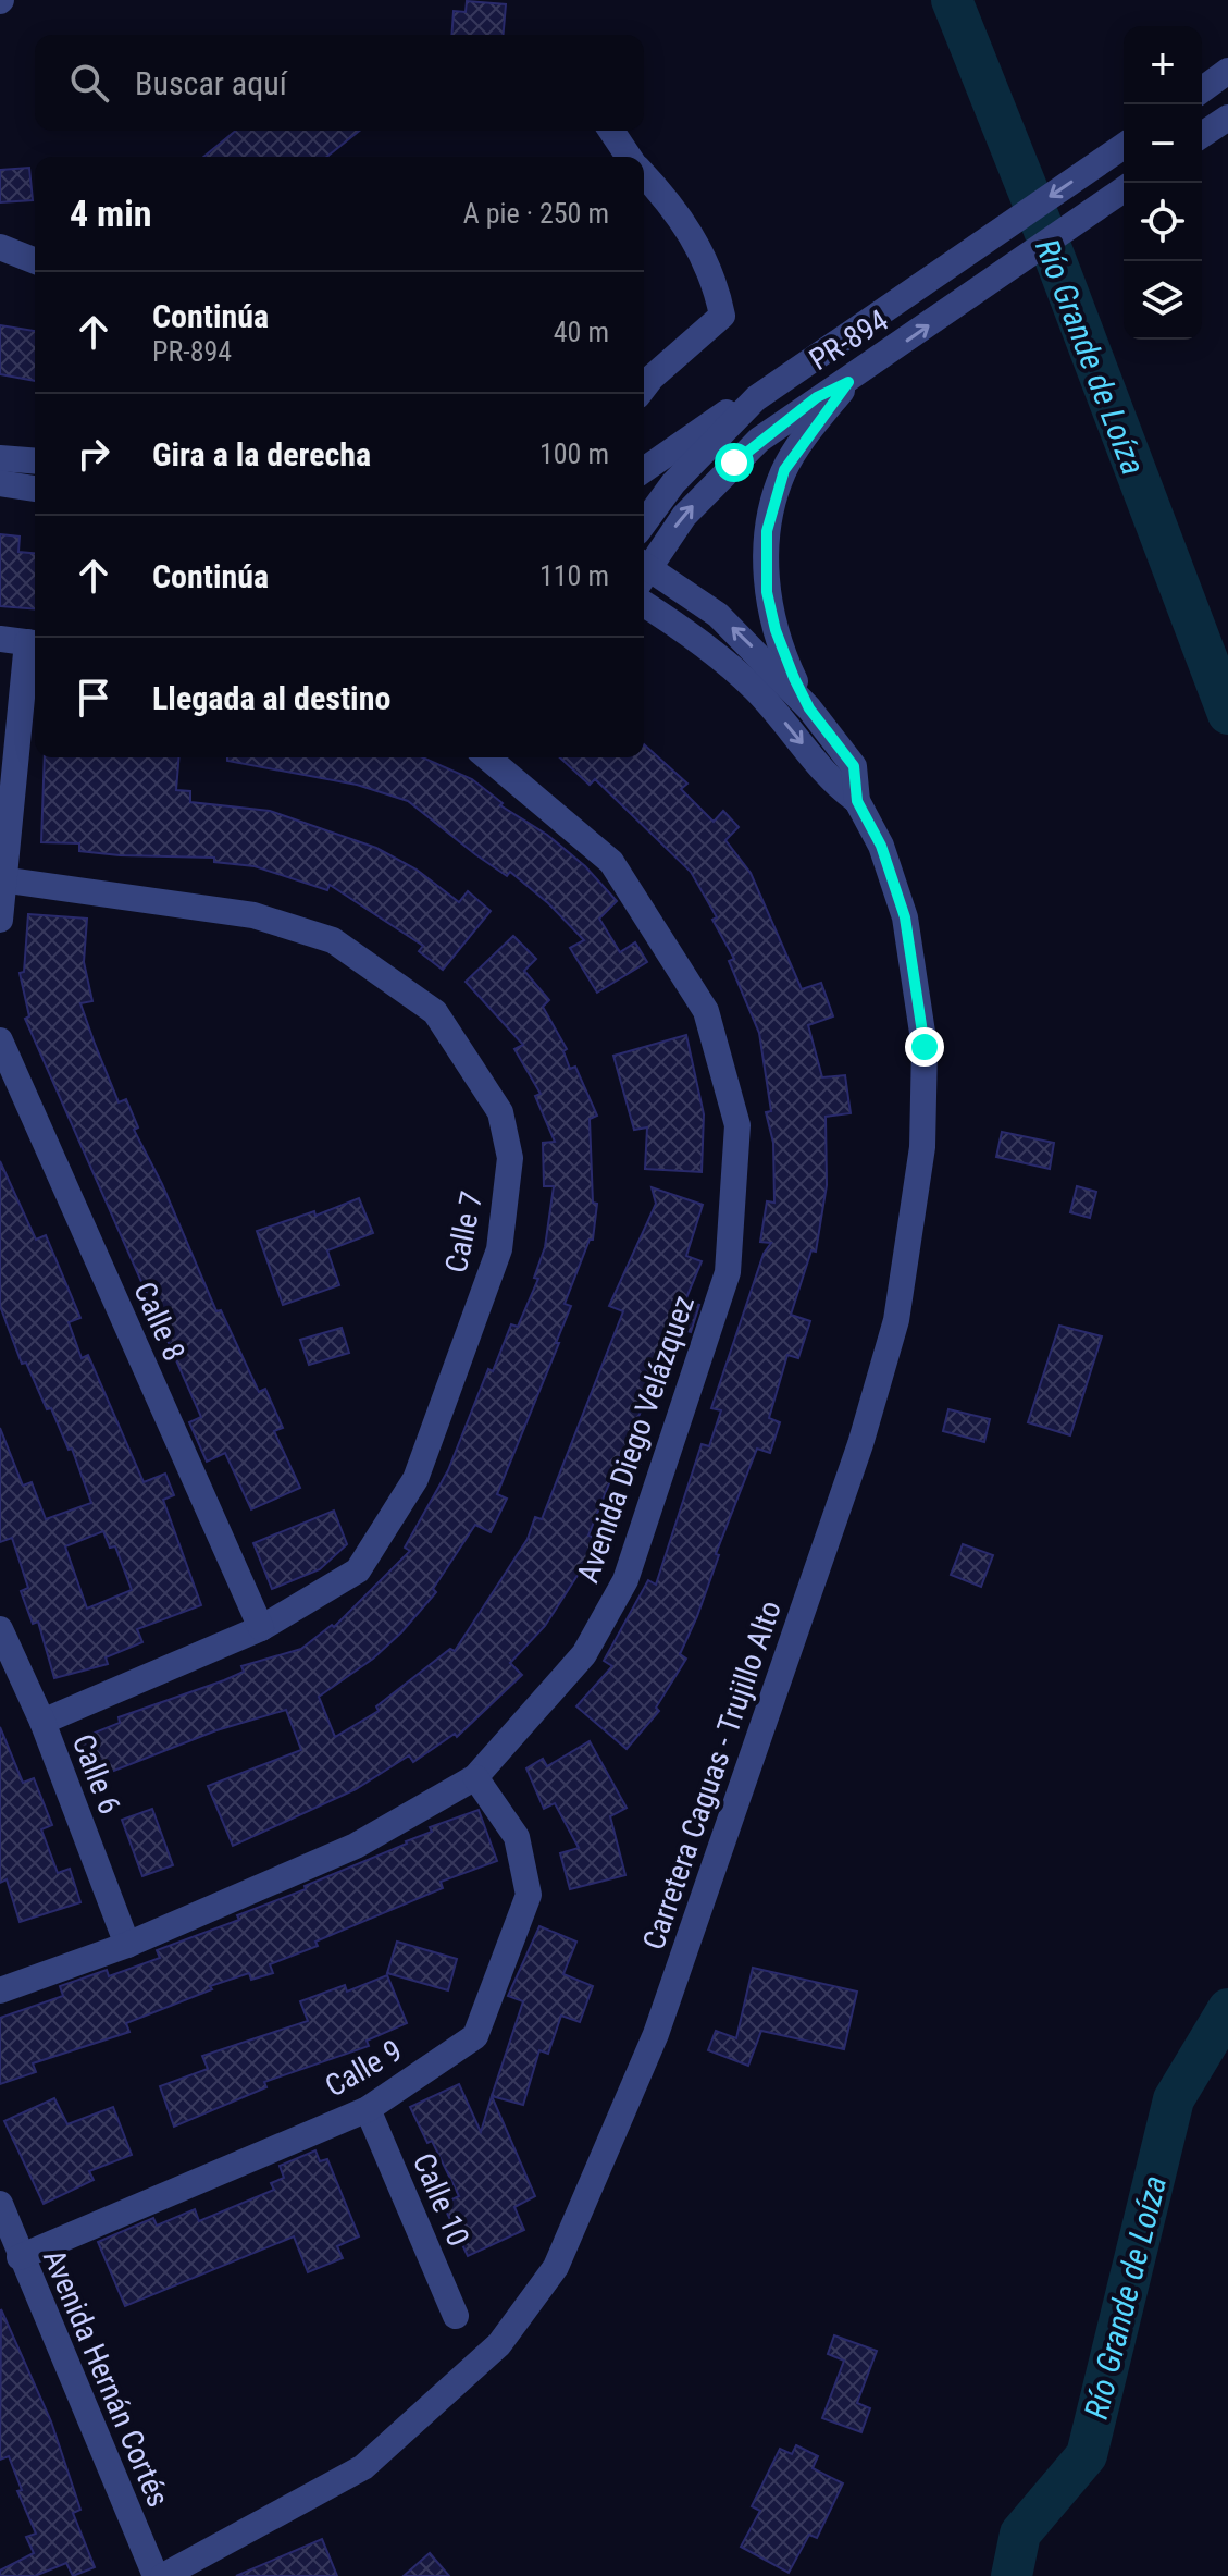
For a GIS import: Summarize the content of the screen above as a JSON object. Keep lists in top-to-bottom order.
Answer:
{
  "streets": {
    "street": [
      "PR-894",
      "Calle 7",
      "Calle 8",
      "Avenida Diego Velázquez",
      "Calle 6",
      "Carretera Caguas - Trujillo Alto",
      "Calle 9",
      "Calle 10",
      "Avenida Hernán Cortés"
    ]
  },
  "crossings": [
    ["Calle 7", "Calle 8"],
    ["Calle 7", "Calle 6"],
    ["Avenida Diego Velázquez", "Calle 6"],
    ["Avenida Diego Velázquez", "Calle 9"],
    ["Calle 9", "Calle 10"],
    ["Calle 9", "Avenida Hernán Cortés"]
  ],
  "water": ["Río Grande de Loíza"],
  "page": {
    "map_buttons": ["+", "−"],
    "search": "Buscar aquí",
    "heading": ["4 min", "A pie · 250 m"],
    "list": [
      ["Continúa", "PR-894", "40 m"],
      ["Gira a la derecha", "100 m"],
      ["Continúa", "110 m"],
      "Llegada al destino"
    ]
  }
}
